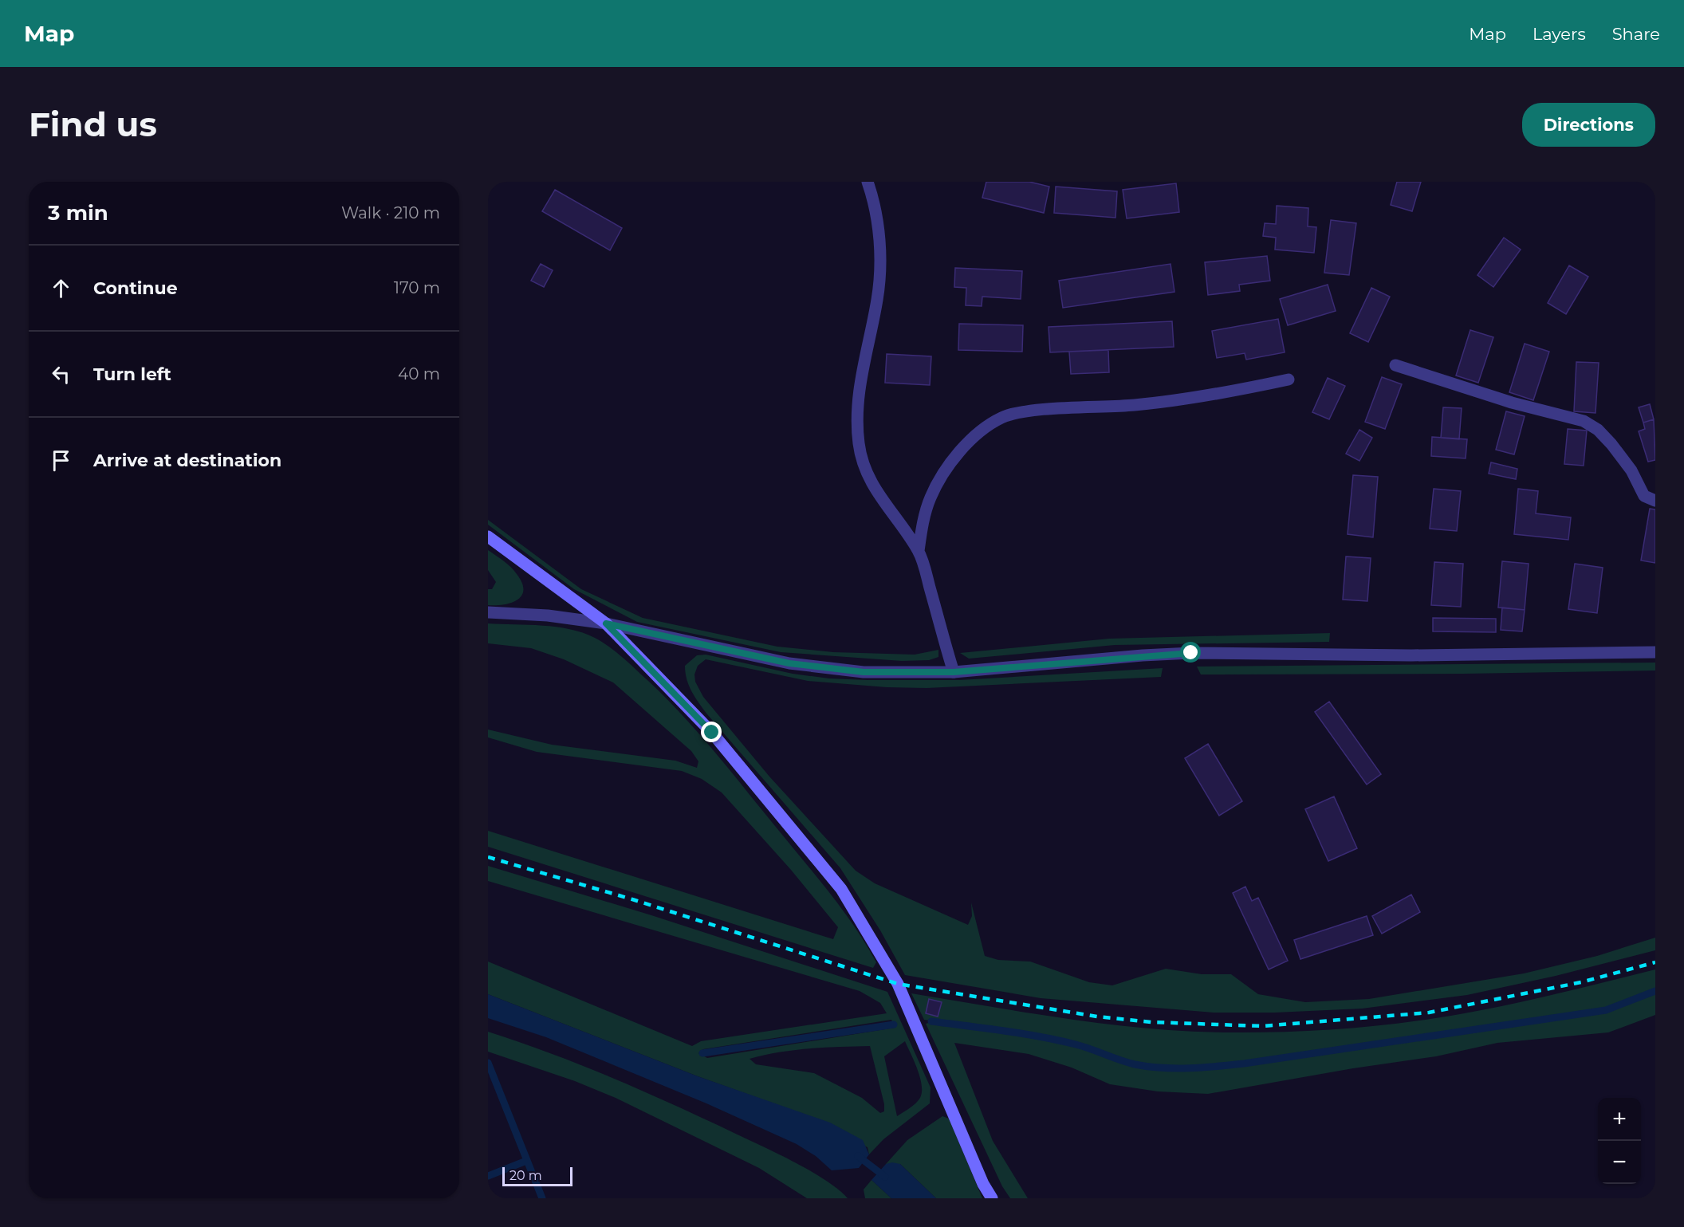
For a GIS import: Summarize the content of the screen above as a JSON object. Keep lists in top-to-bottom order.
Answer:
{
  "scale_bar": "20 m",
  "page": {
    "header": "Map",
    "nav": ["Map", "Layers", "Share"],
    "buttons": "Directions",
    "title": "Find us",
    "heading": ["3 min", "Walk · 210 m"],
    "list": [
      ["Continue", "170 m"],
      ["Turn left", "40 m"],
      "Arrive at destination"
    ],
    "map_buttons": ["+", "−"],
    "scale": "20 m"
  }
}
